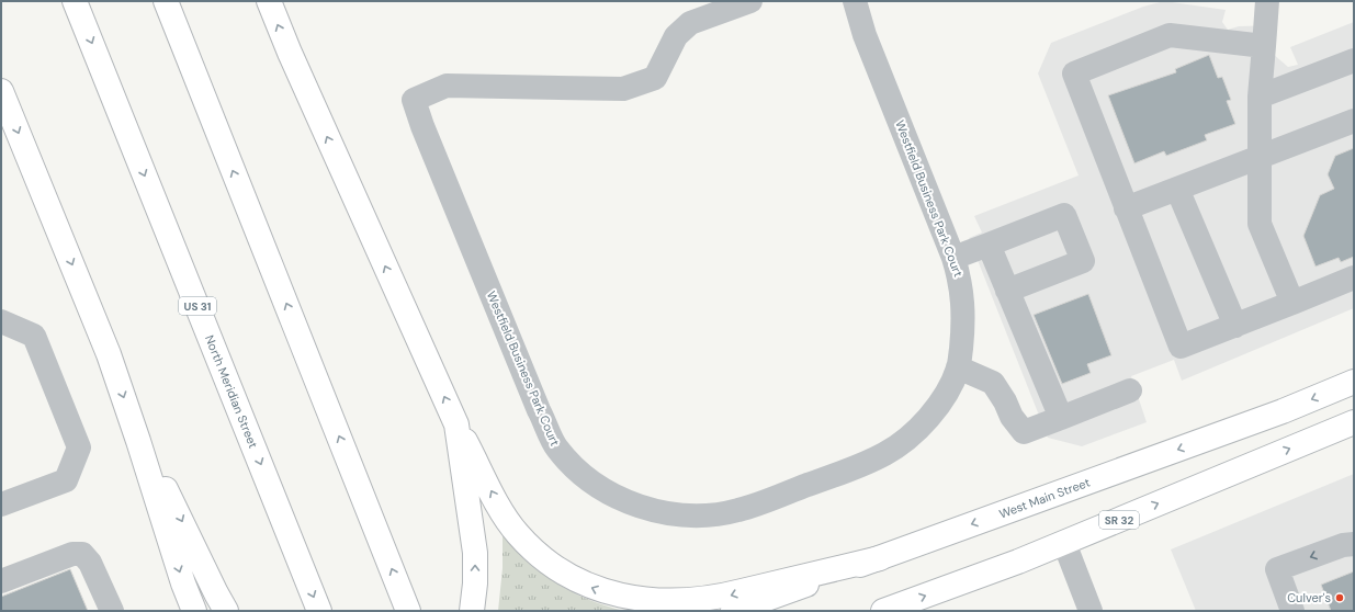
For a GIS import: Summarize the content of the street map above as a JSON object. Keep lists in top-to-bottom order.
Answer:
{
  "streets": {
    "main road": [
      "US 31",
      "North Meridian Street",
      "West Main Street",
      "SR 32"
    ],
    "street": ["Westfield Business Park Court"]
  },
  "places": ["Culver's"]
}
